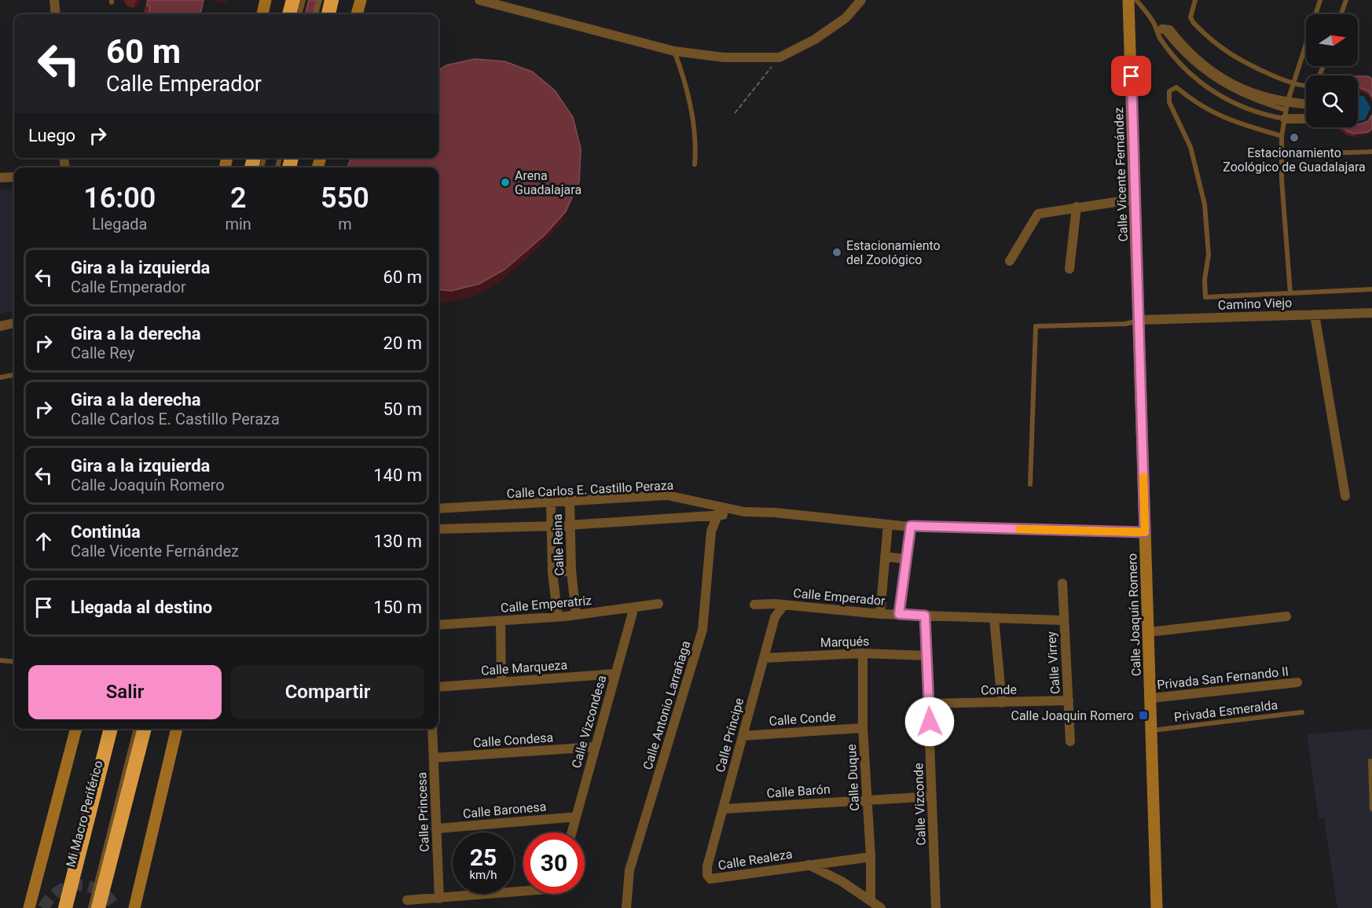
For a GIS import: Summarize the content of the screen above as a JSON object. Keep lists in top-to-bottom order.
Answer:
{
  "streets": {
    "street": [
      "Calle Vicente Fernández",
      "Camino Viejo",
      "Calle Carlos E. Castillo Peraza",
      "Calle Reina",
      "Calle Emperador",
      "Calle Emperatriz",
      "Calle Joaquín Romero",
      "Marqués",
      "Calle Virrey",
      "Calle Marqueza",
      "Privada San Fernando II",
      "Conde",
      "Calle Antonio Larrañaga",
      "Calle Conde",
      "Calle Vizcondesa",
      "Calle Príncipe",
      "Calle Condesa",
      "Calle Duque",
      "Calle Barón",
      "Calle Vizconde",
      "Calle Baronesa",
      "Calle Princesa",
      "Calle Realeza"
    ],
    "lane": ["Privada Esmeralda", "Mi Macro Periférico"]
  },
  "crossings": [
    ["Calle Vicente Fernández", "Camino Viejo"],
    ["Calle Vicente Fernández", "Calle Joaquín Romero"],
    ["Camino Viejo", "Calle Joaquín Romero"],
    ["Calle Carlos E. Castillo Peraza", "Calle Reina"],
    ["Calle Carlos E. Castillo Peraza", "Calle Joaquín Romero"],
    ["Calle Carlos E. Castillo Peraza", "Calle Antonio Larrañaga"],
    ["Calle Reina", "Calle Emperatriz"],
    ["Calle Emperador", "Calle Virrey"],
    ["Calle Emperador", "Calle Príncipe"],
    ["Calle Emperador", "Calle Vizconde"],
    ["Calle Emperatriz", "Calle Vizcondesa"],
    ["Calle Joaquín Romero", "Privada San Fernando II"],
    ["Calle Joaquín Romero", "Privada Esmeralda"],
    ["Marqués", "Calle Príncipe"],
    ["Marqués", "Calle Duque"],
    ["Marqués", "Calle Vizconde"],
    ["Calle Virrey", "Conde"],
    ["Calle Marqueza", "Calle Vizcondesa"],
    ["Conde", "Calle Vizconde"],
    ["Calle Conde", "Calle Príncipe"],
    ["Calle Conde", "Calle Duque"],
    ["Calle Vizcondesa", "Calle Condesa"],
    ["Calle Vizcondesa", "Calle Baronesa"],
    ["Calle Príncipe", "Calle Barón"],
    ["Calle Príncipe", "Calle Realeza"],
    ["Calle Condesa", "Calle Princesa"],
    ["Calle Duque", "Calle Barón"],
    ["Calle Duque", "Calle Realeza"],
    ["Calle Barón", "Calle Vizconde"],
    ["Calle Baronesa", "Calle Princesa"]
  ],
  "places": {
    "other": ["Estacionamiento Zoológico de Guadalajara", "Arena Guadalajara", "Estacionamiento del Zoológico"],
    "transit": ["Calle Joaquin Romero"]
  },
  "north": "right",
  "page": {
    "turn": ["60 m", "Calle Emperador"],
    "then": "Luego",
    "eta": [
      "16:00",
      "Llegada",
      "2",
      "min",
      "550",
      "m"
    ],
    "list": [
      {
        "name": "Gira a la izquierda",
        "note": "Calle Emperador",
        "value": "60 m"
      },
      {
        "name": "Gira a la derecha",
        "note": "Calle Rey",
        "value": "20 m"
      },
      {
        "name": "Gira a la derecha",
        "note": "Calle Carlos E. Castillo Peraza",
        "value": "50 m"
      },
      {
        "name": "Gira a la izquierda",
        "note": "Calle Joaquín Romero",
        "value": "140 m"
      },
      {
        "name": "Continúa",
        "note": "Calle Vicente Fernández",
        "value": "130 m"
      },
      {
        "name": "Llegada al destino",
        "value": "150 m"
      }
    ],
    "buttons": ["Salir", "Compartir"],
    "speed": "25 km/h",
    "limit": "30"
  }
}
